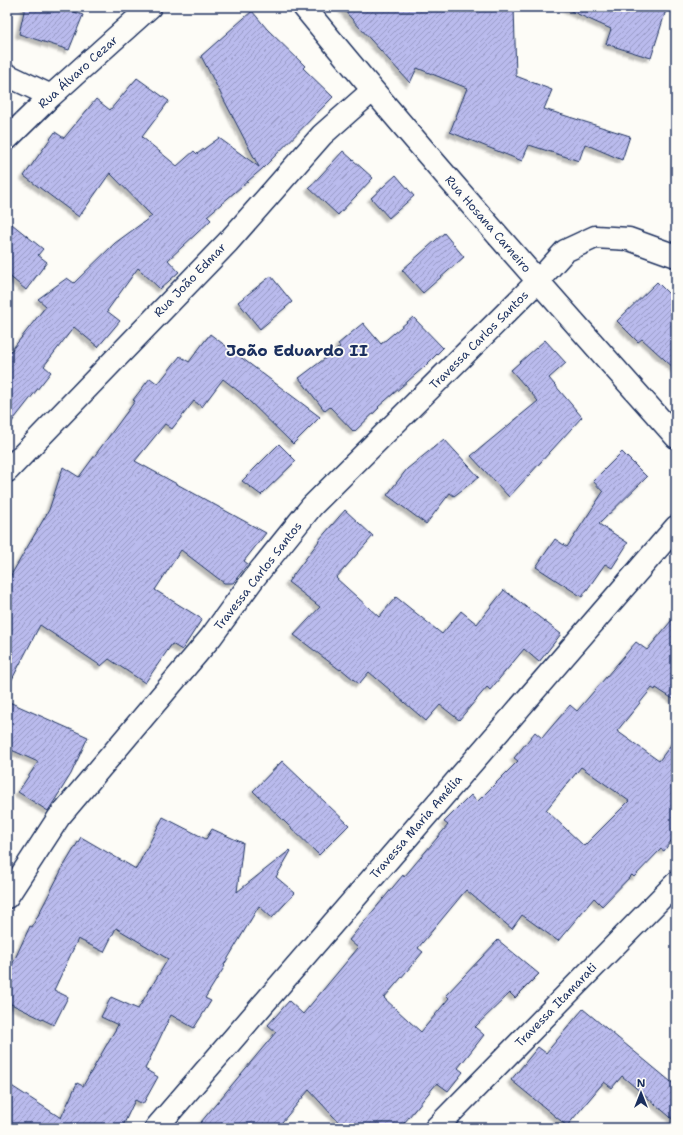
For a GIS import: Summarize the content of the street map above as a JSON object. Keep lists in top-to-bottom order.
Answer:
{
  "streets": {
    "street": [
      "Rua Álvaro Cezar",
      "Rua Hosana Carneiro",
      "Rua João Edmar",
      "Travessa Carlos Santos",
      "Travessa Maria Amélia",
      "Travessa Itamarati"
    ]
  },
  "crossings": [
    ["Rua Hosana Carneiro", "Rua João Edmar"],
    ["Rua Hosana Carneiro", "Travessa Carlos Santos"]
  ],
  "districts": ["João Eduardo II"],
  "north": "top"
}
